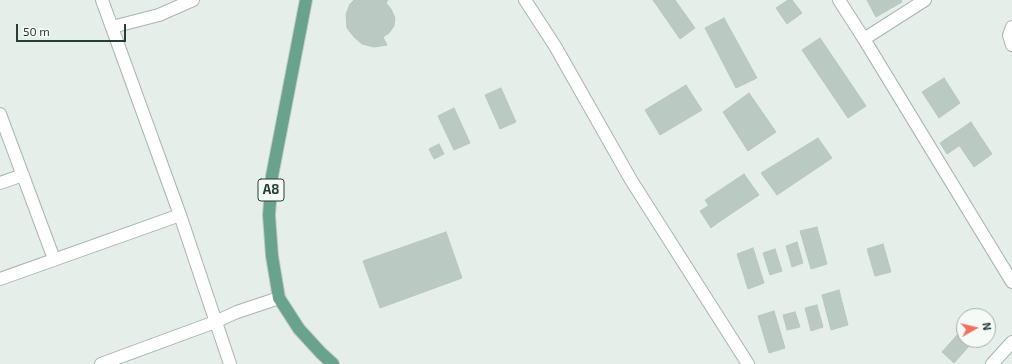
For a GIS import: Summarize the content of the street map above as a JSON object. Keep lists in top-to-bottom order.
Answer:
{
  "streets": {
    "main road": ["A8"]
  },
  "scale_bar": "50 m",
  "north": "right"
}
